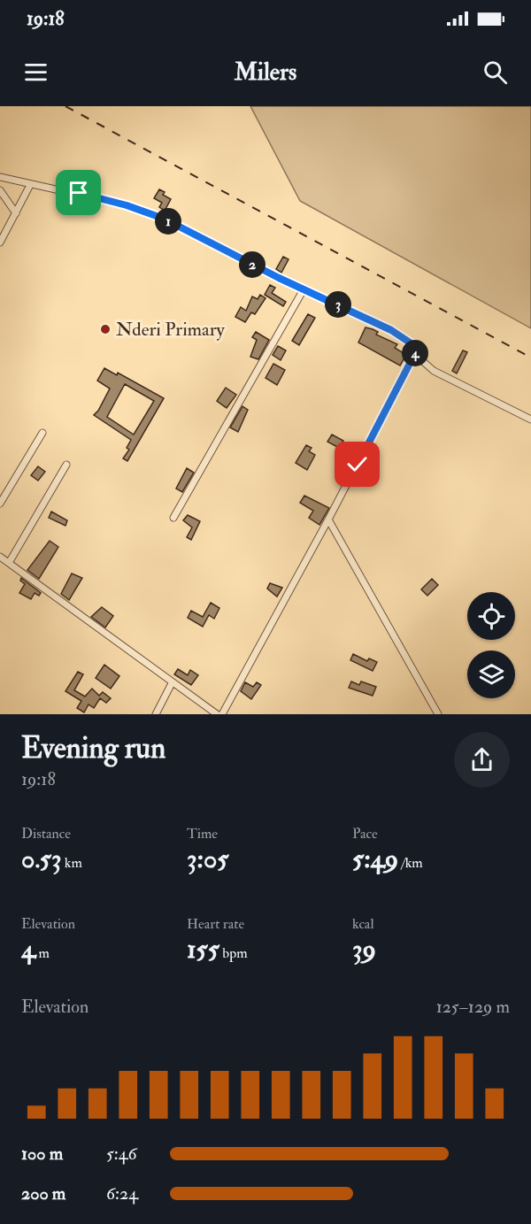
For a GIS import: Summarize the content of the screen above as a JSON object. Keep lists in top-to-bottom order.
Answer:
{
  "places": ["Nderi Primary"],
  "page": {
    "status": "19:18",
    "header": "Milers",
    "pins": [
      "1",
      "2",
      "3",
      "4"
    ],
    "heading": ["Evening run", "19:18"],
    "stats": [
      ["Distance", "0.53 km"],
      ["Time", "3:05"],
      ["Pace", "5:49 /km"],
      ["Elevation", "4 m"],
      ["Heart rate", "155 bpm"],
      ["kcal", "39"]
    ],
    "chart": ["Elevation", "125–129 m"],
    "list": [
      {
        "name": "100 m",
        "note": "5:46"
      },
      {
        "name": "200 m",
        "note": "6:24"
      }
    ]
  }
}
